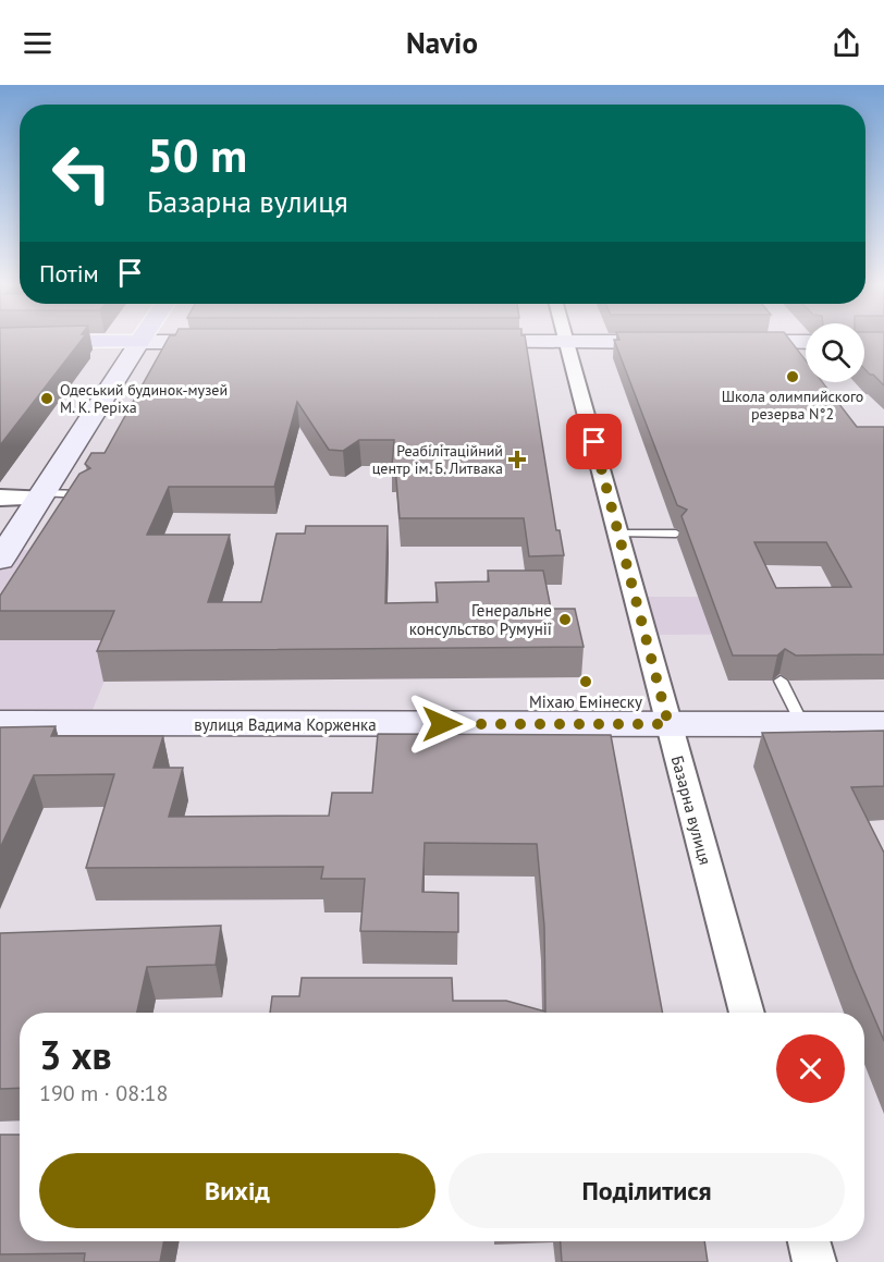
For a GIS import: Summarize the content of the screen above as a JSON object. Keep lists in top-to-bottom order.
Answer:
{
  "streets": {
    "main road": ["вулиця Вадима Корженка"],
    "street": ["Базарна вулиця"]
  },
  "crossings": [
    ["вулиця Вадима Корженка", "Базарна вулиця"]
  ],
  "places": {
    "other": [
      "Школа олимпийского резерва N°2",
      "Одеський будинок-музей М. К. Реріха",
      "Генеральне консульство Румунії",
      "Міхаю Емінеску"
    ],
    "health": ["Реабілітаційний центр ім. Б. Литвака"]
  },
  "page": {
    "header": "Navio",
    "turn": ["50 m", "Базарна вулиця"],
    "then": "Потім",
    "heading": ["3 хв", "190 m · 08:18"],
    "buttons": ["Вихід", "Поділитися"]
  }
}
